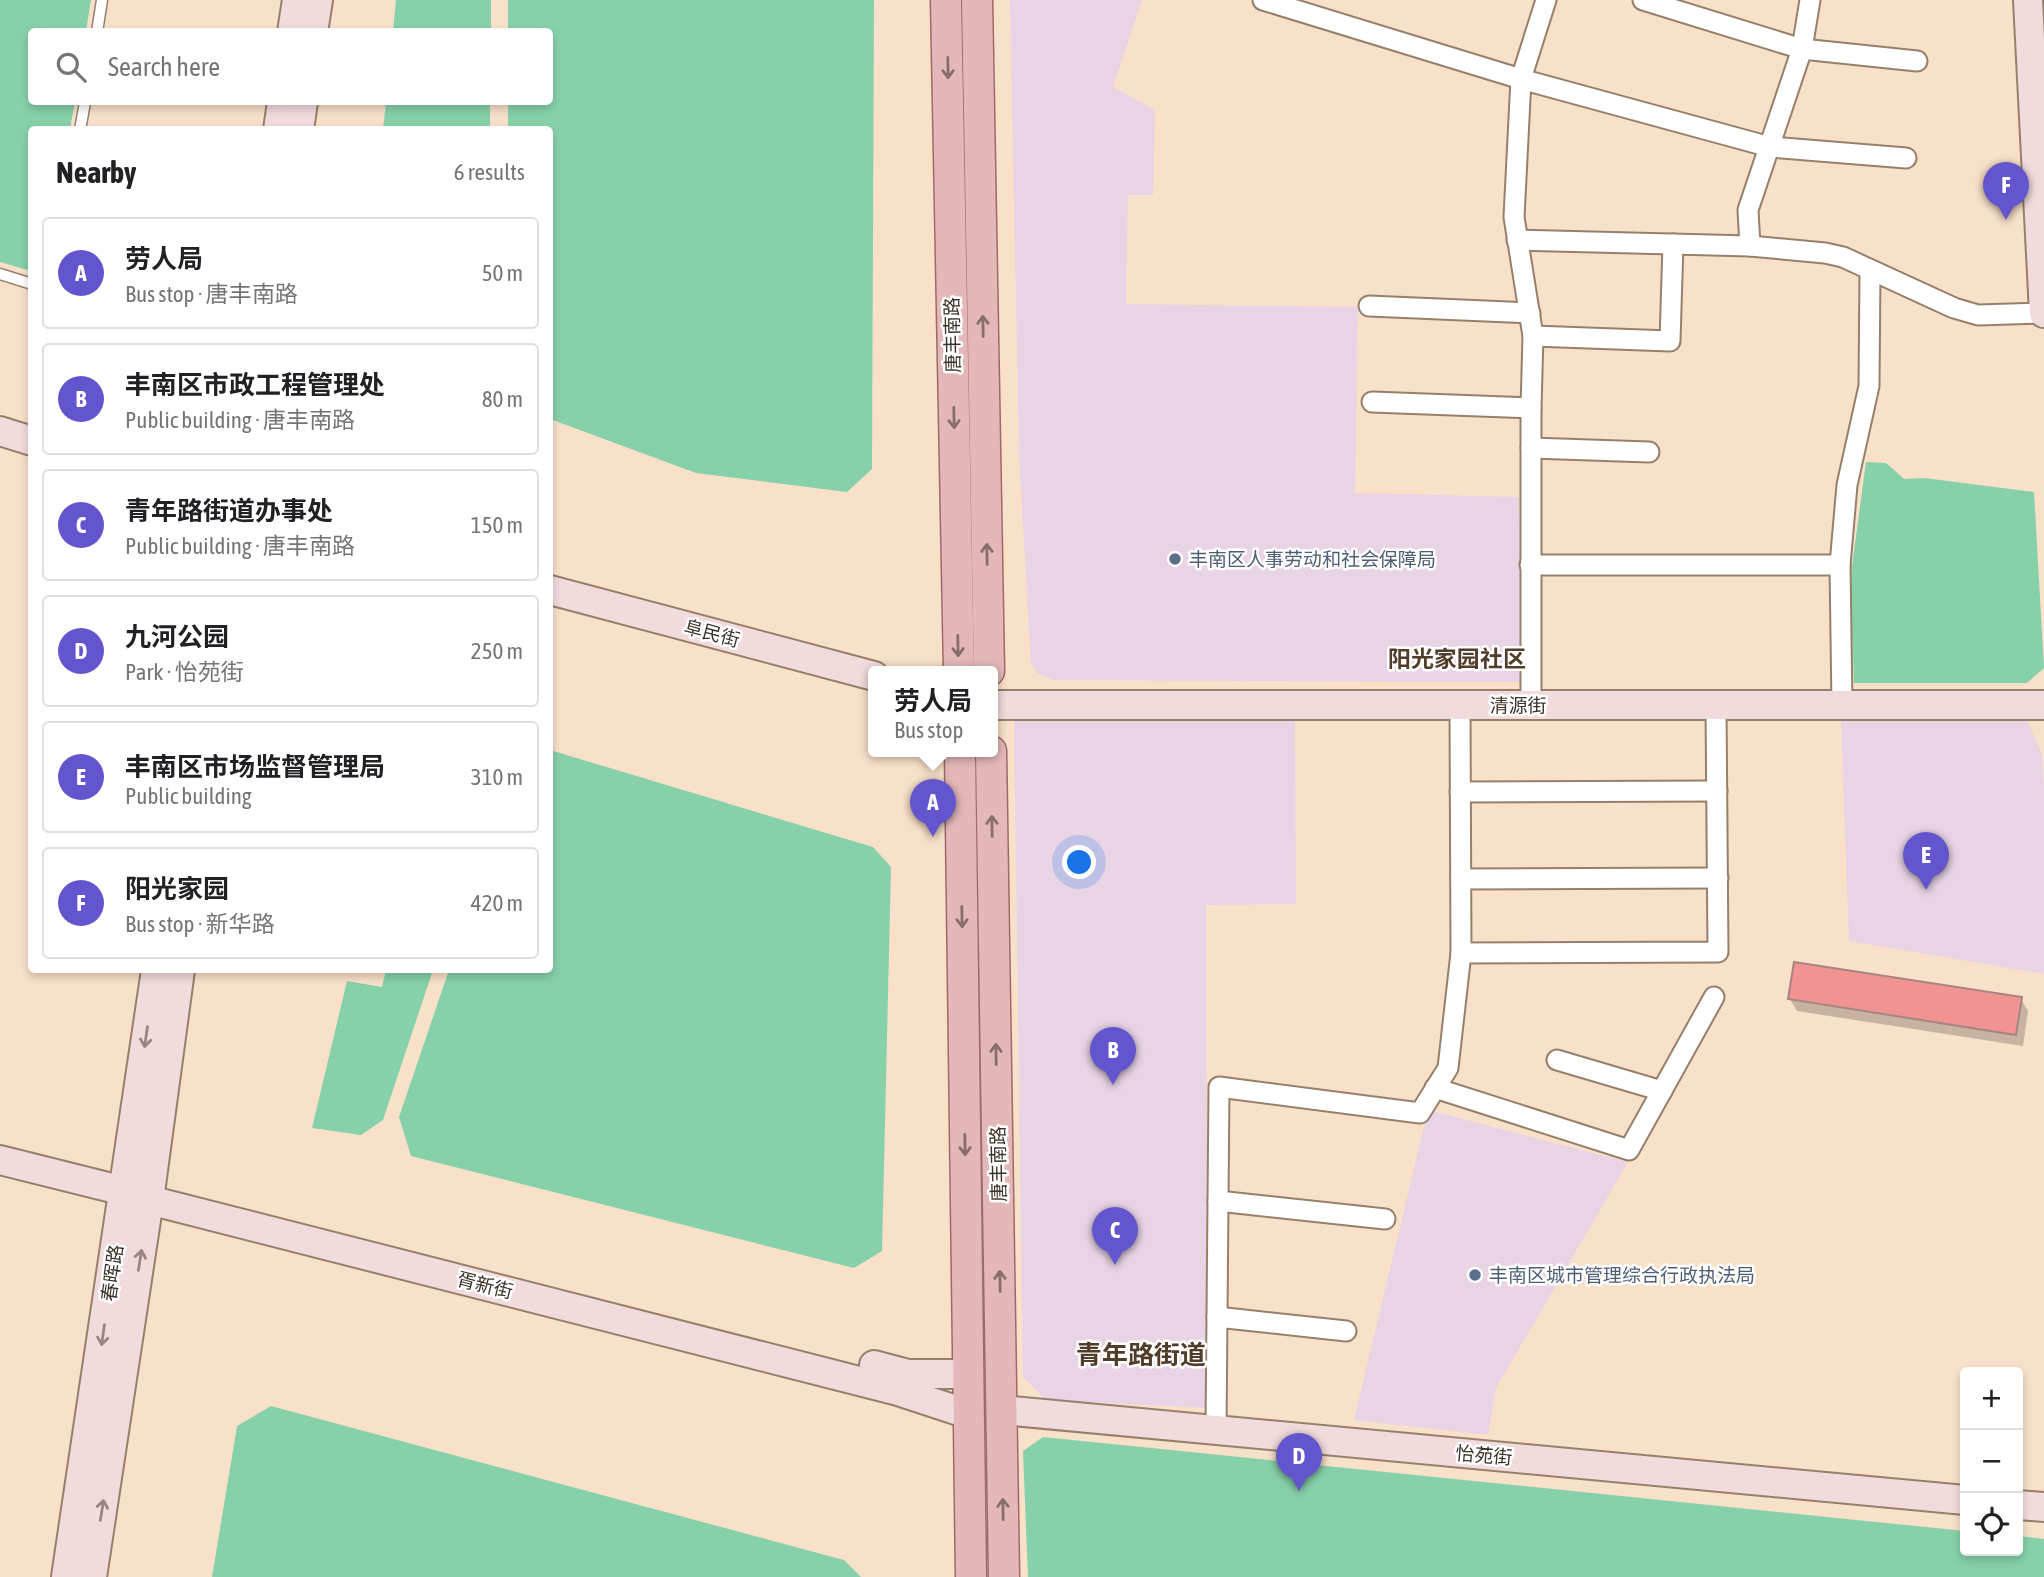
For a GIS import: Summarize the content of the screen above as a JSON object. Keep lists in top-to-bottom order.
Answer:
{
  "streets": {
    "main road": ["唐丰南路"],
    "street": [
      "阜民街",
      "清源街",
      "春晖路",
      "胥新街",
      "怡苑街"
    ]
  },
  "crossings": [
    ["唐丰南路", "胥新街"],
    ["唐丰南路", "怡苑街"],
    ["春晖路", "胥新街"]
  ],
  "districts": ["阳光家园社区", "青年路街道"],
  "places": ["丰南区人事劳动和社会保障局", "丰南区城市管理综合行政执法局"],
  "page": {
    "search": "Search here",
    "heading": ["Nearby", "6 results"],
    "pins": [
      "F",
      "A",
      "E",
      "B",
      "C",
      "D"
    ],
    "list": [
      {
        "mark": "A",
        "name": "劳人局",
        "note": "Bus stop · 唐丰南路",
        "value": "50 m"
      },
      {
        "mark": "B",
        "name": "丰南区市政工程管理处",
        "note": "Public building · 唐丰南路",
        "value": "80 m"
      },
      {
        "mark": "C",
        "name": "青年路街道办事处",
        "note": "Public building · 唐丰南路",
        "value": "150 m"
      },
      {
        "mark": "D",
        "name": "九河公园",
        "note": "Park · 怡苑街",
        "value": "250 m"
      },
      {
        "mark": "E",
        "name": "丰南区市场监督管理局",
        "note": "Public building",
        "value": "310 m"
      },
      {
        "mark": "F",
        "name": "阳光家园",
        "note": "Bus stop · 新华路",
        "value": "420 m"
      }
    ],
    "popup": ["劳人局", "Bus stop"],
    "map_buttons": ["+", "−"]
  }
}
